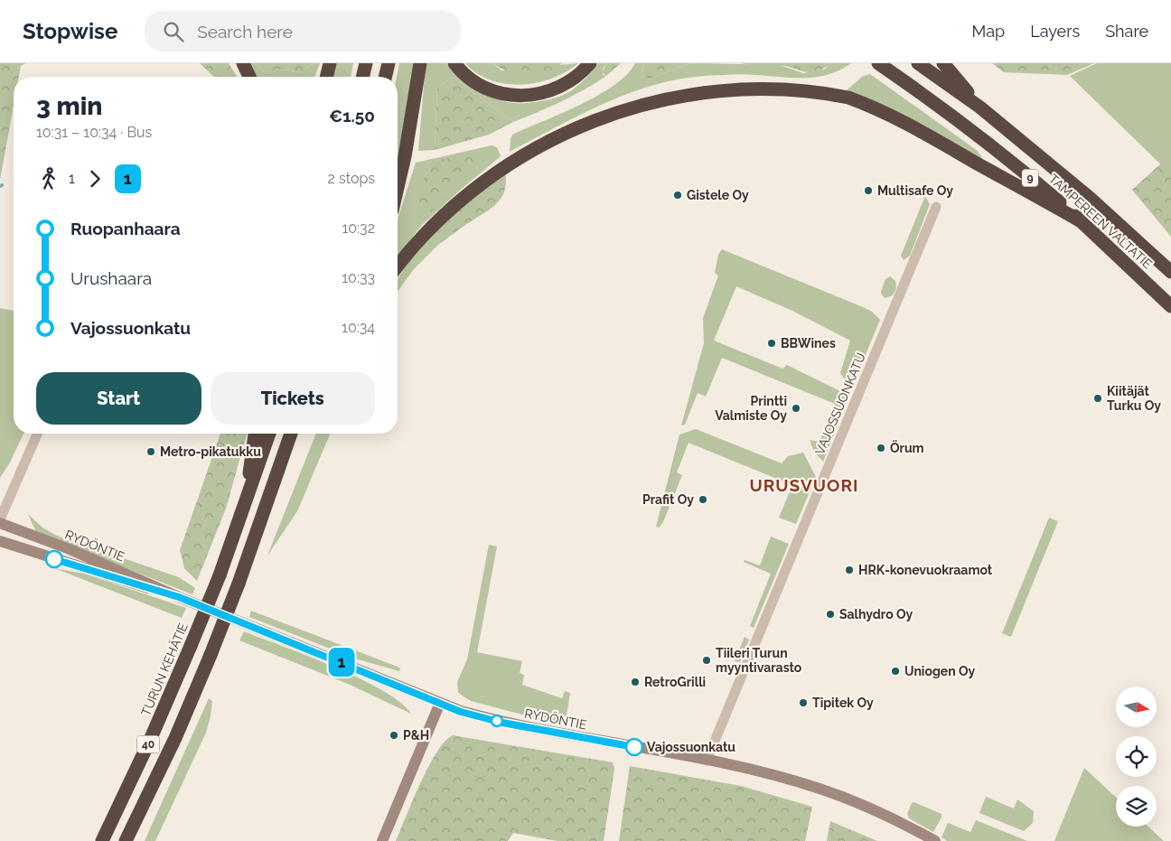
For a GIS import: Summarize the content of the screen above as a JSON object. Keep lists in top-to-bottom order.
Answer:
{
  "streets": {
    "highway": [
      "9",
      "TAMPEREEN VALTATIE",
      "TURUN KEHÄTIE",
      "40"
    ],
    "street": ["VAJOSSUONKATU", "RYDÖNTIE"]
  },
  "crossings": [
    ["VAJOSSUONKATU", "RYDÖNTIE"]
  ],
  "districts": ["URUSVUORI"],
  "places": [
    "Multisafe Oy",
    "Gistele Oy",
    "BBWines",
    "Kiitäjät Turku Oy",
    "Printti Valmiste Oy",
    "Örum",
    "Metro-pikatukku",
    "Prafit Oy",
    "HRK-konevuokraamot",
    "Salhydro Oy",
    "Tiileri Turun myyntivarasto",
    "Uniogen Oy",
    "RetroGrilli",
    "Tipitek Oy",
    "P&H",
    "Vajossuonkatu"
  ],
  "lines": ["bus line 1"],
  "north": "right",
  "page": {
    "header": "Stopwise",
    "search": "Search here",
    "nav": ["Map", "Layers", "Share"],
    "on_map": "1",
    "heading": ["3 min", "10:31 – 10:34 · Bus", "€1.50"],
    "legs": ["1", "1", "2 stops"],
    "list": [
      {
        "name": "Ruopanhaara",
        "value": "10:32"
      },
      {
        "name": "Urushaara",
        "value": "10:33"
      },
      {
        "name": "Vajossuonkatu",
        "value": "10:34"
      }
    ],
    "buttons": ["Start", "Tickets"]
  }
}
